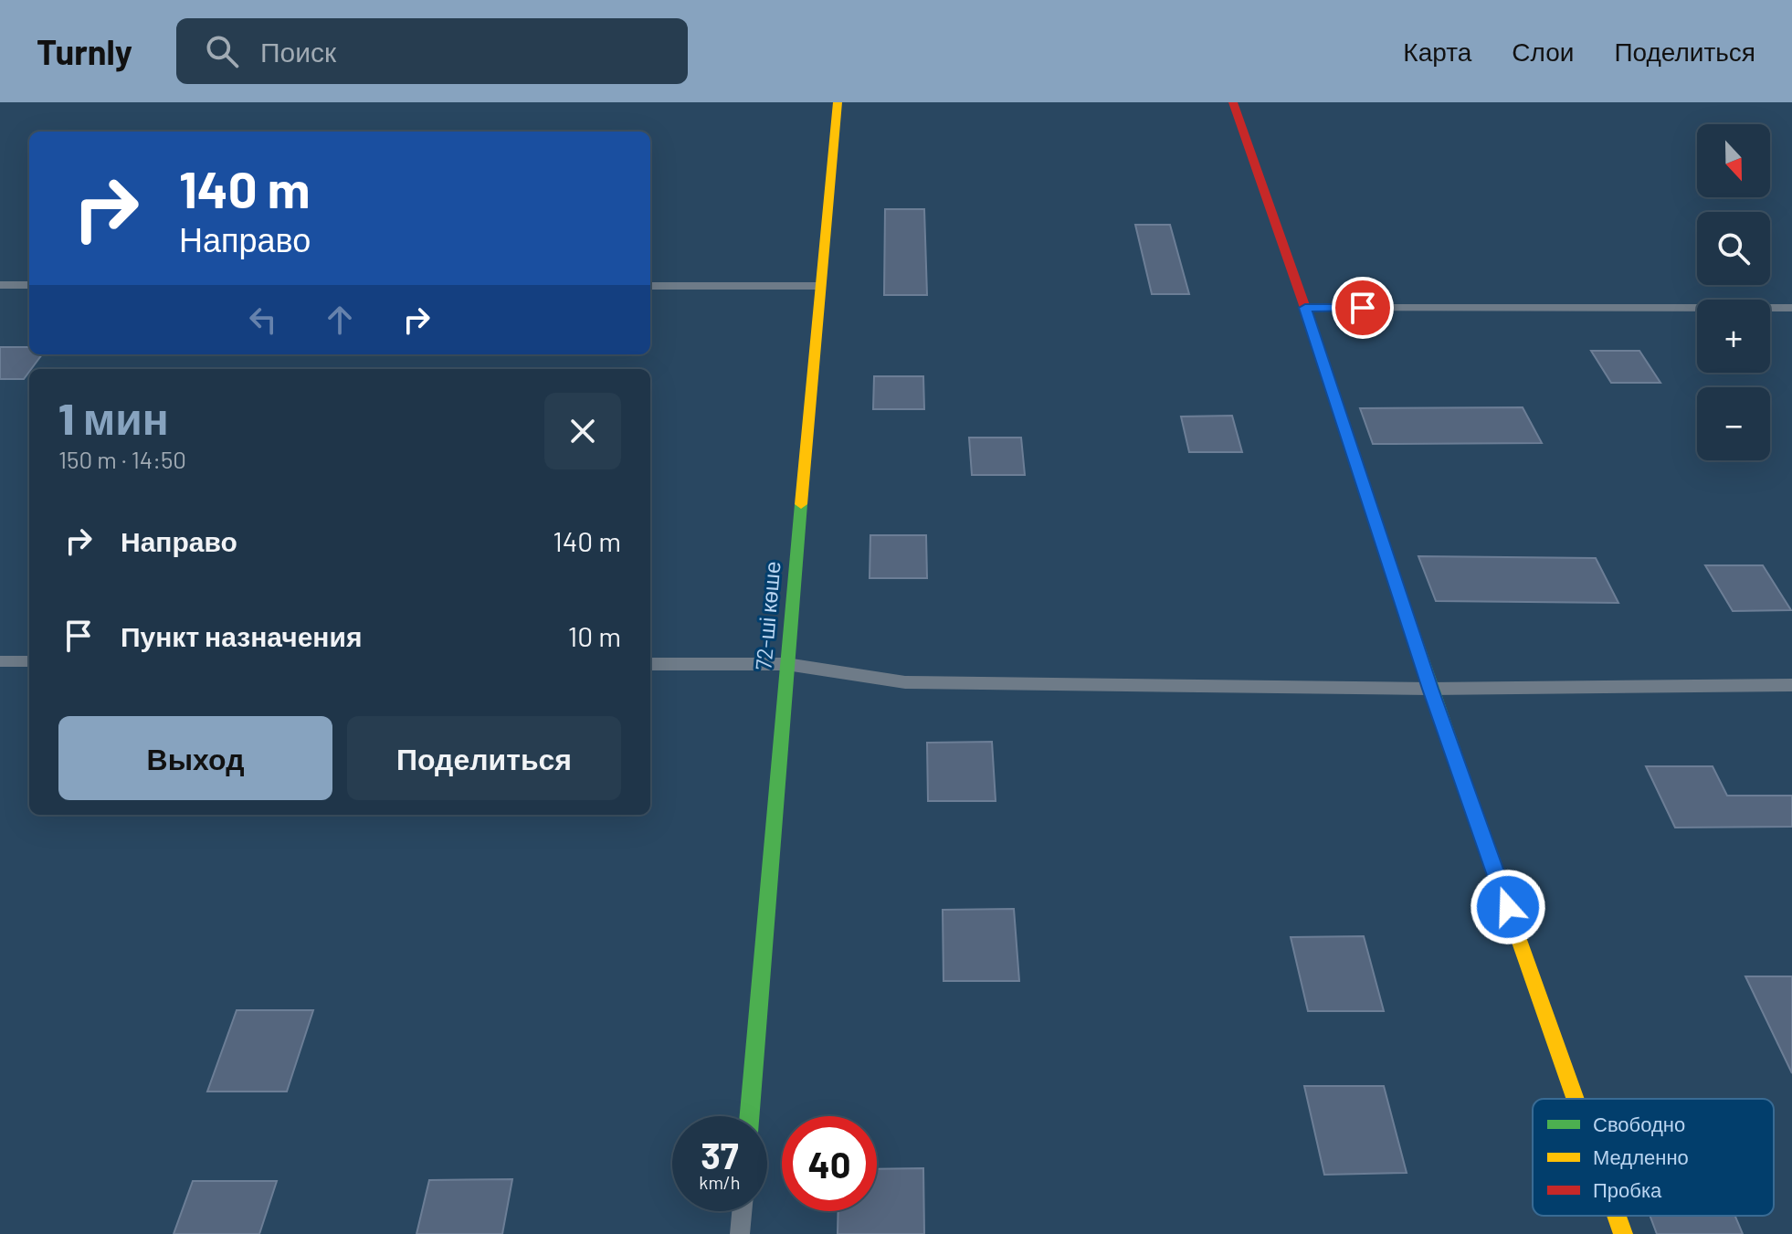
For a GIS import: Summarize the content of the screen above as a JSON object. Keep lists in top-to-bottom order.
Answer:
{
  "streets": {
    "street": ["72-ші көше"]
  },
  "legend": ["Свободно", "Медленно", "Пробка"],
  "north": "bottom",
  "page": {
    "header": "Turnly",
    "search": "Поиск",
    "nav": ["Карта", "Слои", "Поделиться"],
    "map_buttons": ["+", "−"],
    "turn": ["140 m", "Направо"],
    "heading": ["1 мин", "150 m · 14:50"],
    "list": [
      {
        "name": "Направо",
        "value": "140 m"
      },
      {
        "name": "Пункт назначения",
        "value": "10 m"
      }
    ],
    "buttons": ["Выход", "Поделиться"],
    "speed": "37 km/h",
    "limit": "40"
  }
}
